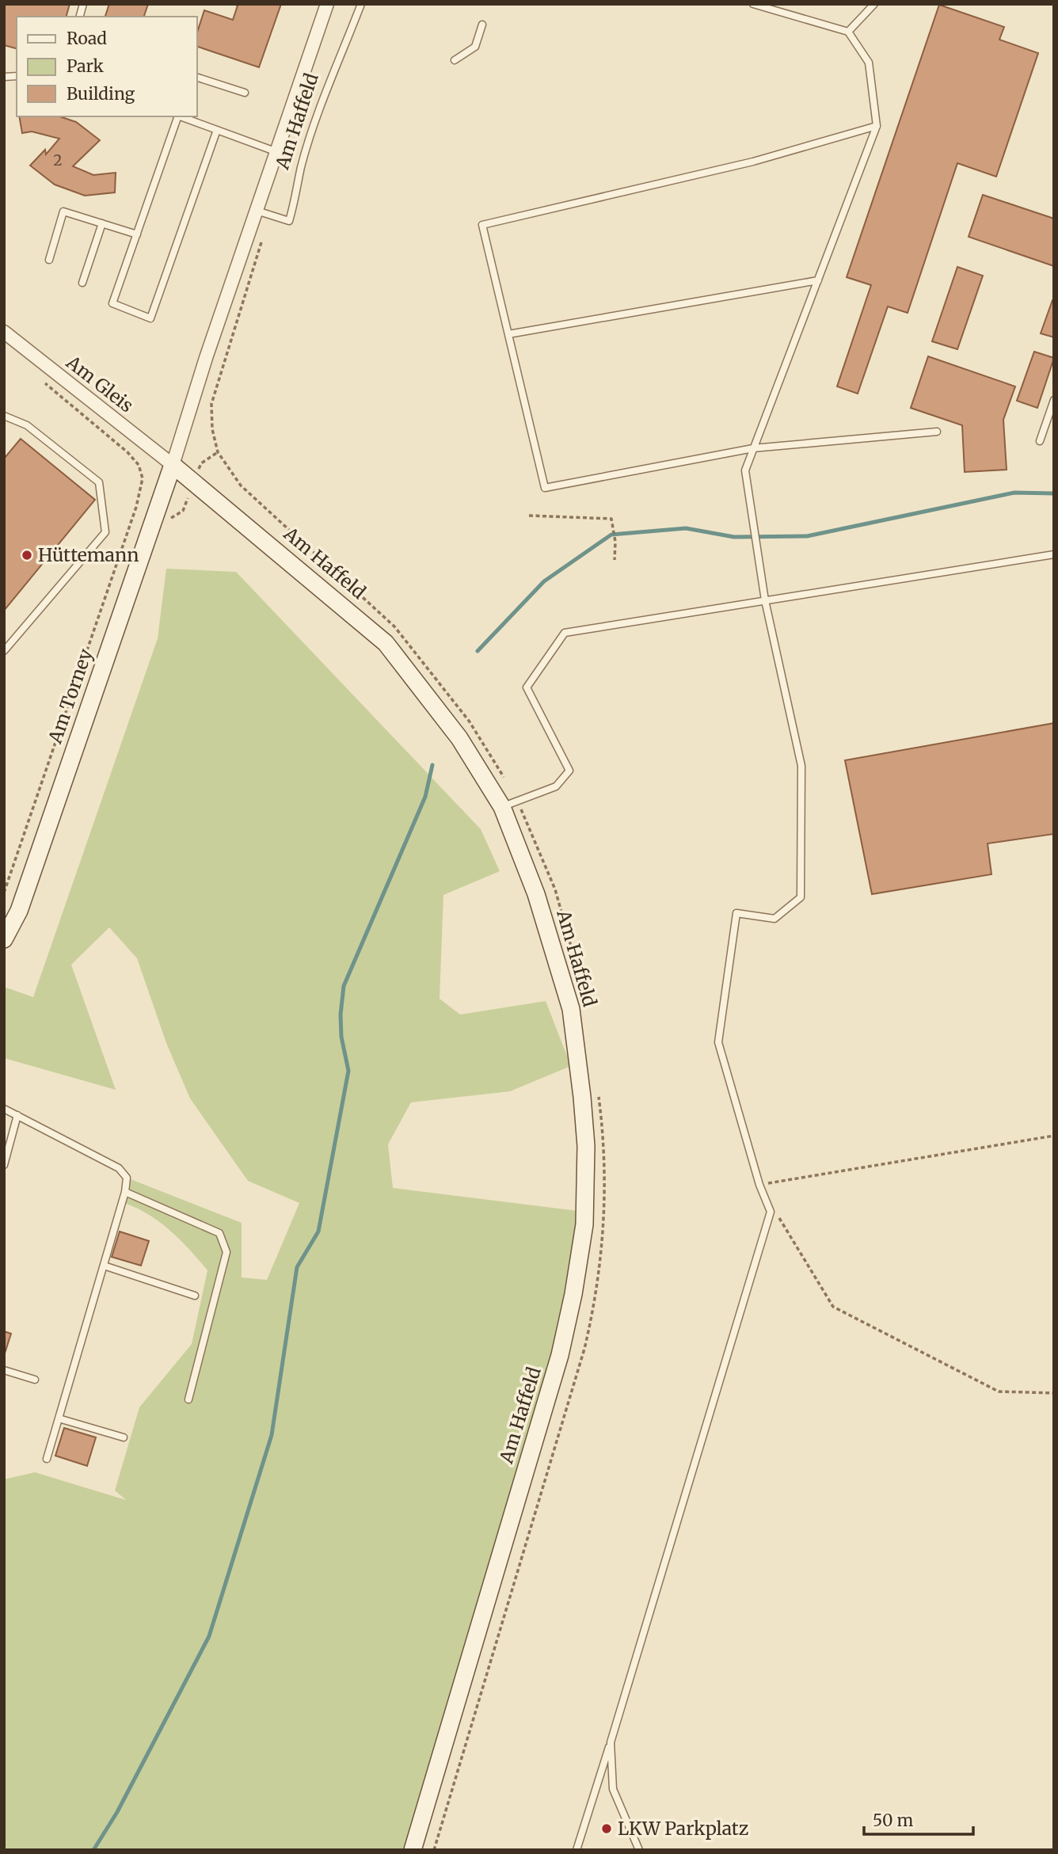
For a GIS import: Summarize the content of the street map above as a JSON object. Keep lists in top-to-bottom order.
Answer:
{
  "streets": {
    "street": ["Am Haffeld", "Am Gleis", "Am Torney"]
  },
  "crossings": [
    ["Am Haffeld", "Am Gleis"],
    ["Am Haffeld", "Am Torney"],
    ["Am Gleis", "Am Torney"]
  ],
  "places": ["Hüttemann", "LKW Parkplatz"],
  "house_numbers": ["2"],
  "legend": ["Road", "Park", "Building"],
  "scale_bar": "50 m"
}
